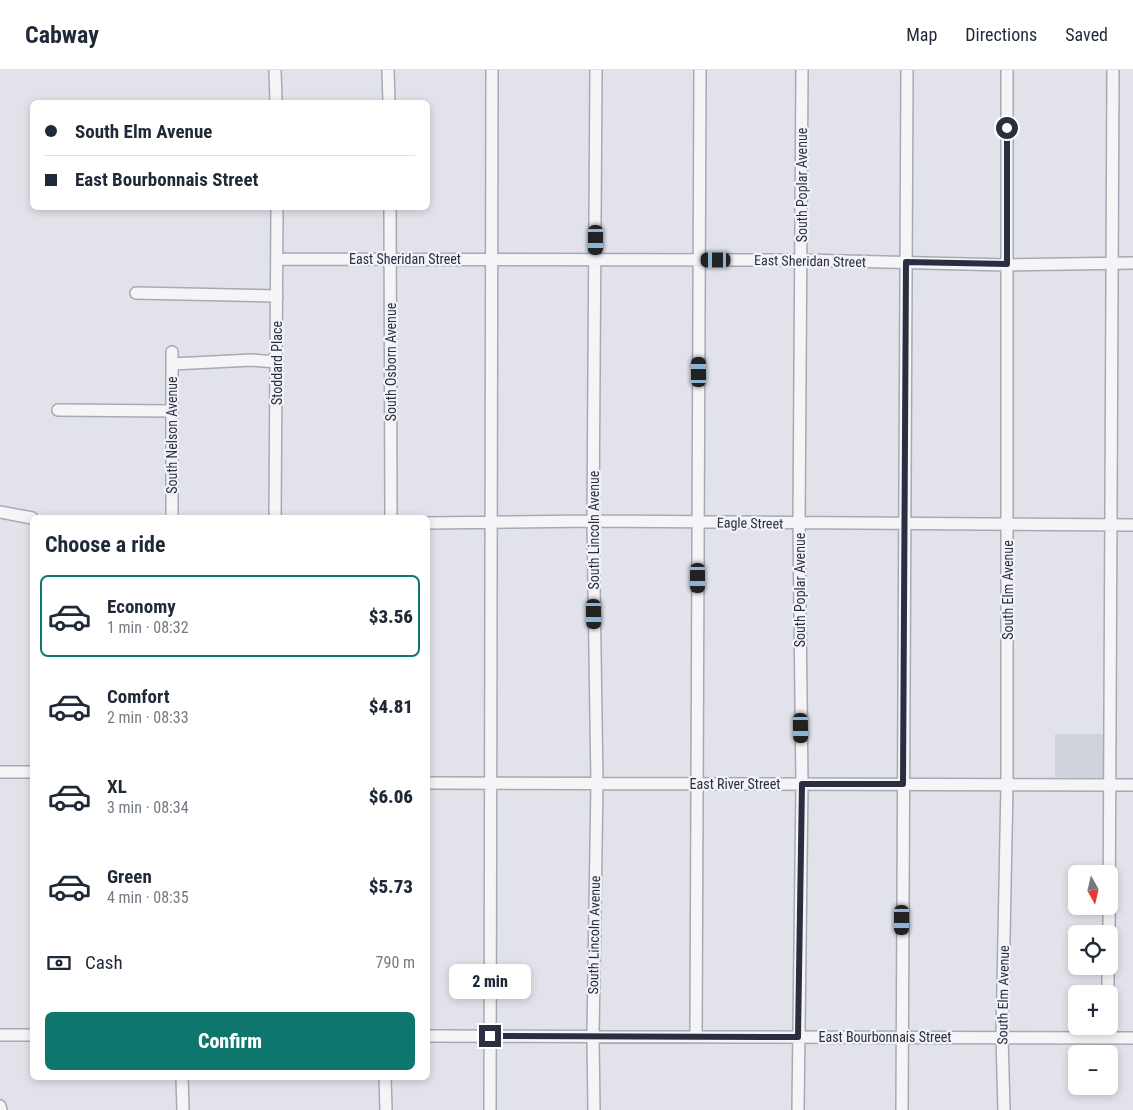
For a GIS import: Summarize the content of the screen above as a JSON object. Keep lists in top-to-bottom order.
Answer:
{
  "streets": {
    "street": [
      "South Poplar Avenue",
      "East Sheridan Street",
      "South Osborn Avenue",
      "Stoddard Place",
      "South Nelson Avenue",
      "Eagle Street",
      "South Lincoln Avenue",
      "South Elm Avenue",
      "East River Street",
      "East Bourbonnais Street"
    ]
  },
  "crossings": [
    ["South Poplar Avenue", "East Sheridan Street"],
    ["South Poplar Avenue", "Eagle Street"],
    ["South Poplar Avenue", "East River Street"],
    ["South Poplar Avenue", "East Bourbonnais Street"],
    ["East Sheridan Street", "South Osborn Avenue"],
    ["East Sheridan Street", "Stoddard Place"],
    ["East Sheridan Street", "South Lincoln Avenue"],
    ["East Sheridan Street", "South Elm Avenue"],
    ["Stoddard Place", "South Nelson Avenue"],
    ["Eagle Street", "South Lincoln Avenue"],
    ["Eagle Street", "South Elm Avenue"],
    ["South Lincoln Avenue", "East River Street"],
    ["South Lincoln Avenue", "East Bourbonnais Street"],
    ["South Elm Avenue", "East River Street"],
    ["South Elm Avenue", "East Bourbonnais Street"]
  ],
  "north": "bottom",
  "page": {
    "header": "Cabway",
    "nav": ["Map", "Directions", "Saved"],
    "banner": ["South Elm Avenue", "East Bourbonnais Street"],
    "heading": "Choose a ride",
    "list": [
      {
        "name": "Economy",
        "note": "1 min · 08:32",
        "value": "$3.56"
      },
      {
        "name": "Comfort",
        "note": "2 min · 08:33",
        "value": "$4.81"
      },
      {
        "name": "XL",
        "note": "3 min · 08:34",
        "value": "$6.06"
      },
      {
        "name": "Green",
        "note": "4 min · 08:35",
        "value": "$5.73"
      }
    ],
    "map_buttons": ["+", "−"],
    "pay": ["Cash", "790 m"],
    "bubble": "2 min",
    "buttons": "Confirm"
  }
}
